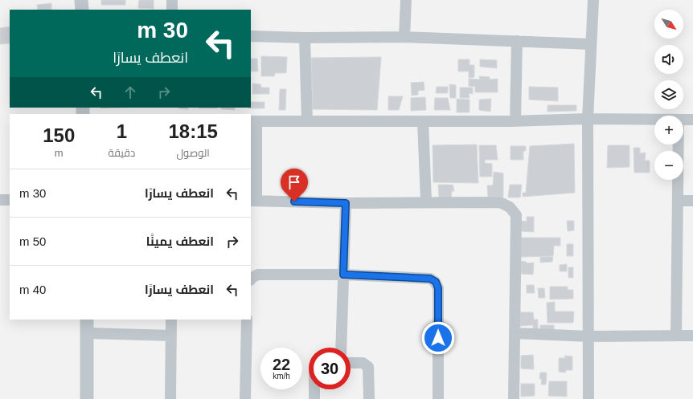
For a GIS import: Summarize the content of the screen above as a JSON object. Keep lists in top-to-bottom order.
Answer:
{
  "north": "bottom right",
  "page": {
    "map_buttons": ["+", "−"],
    "turn": ["30 m", "انعطف يسارًا"],
    "eta": [
      "18:15",
      "الوصول",
      "1",
      "دقيقة",
      "150",
      "m"
    ],
    "list": [
      {
        "name": "انعطف يسارًا",
        "value": "30 m"
      },
      {
        "name": "انعطف يمينًا",
        "value": "50 m"
      },
      {
        "name": "انعطف يسارًا",
        "value": "40 m"
      }
    ],
    "speed": "22 km/h",
    "limit": "30"
  }
}
